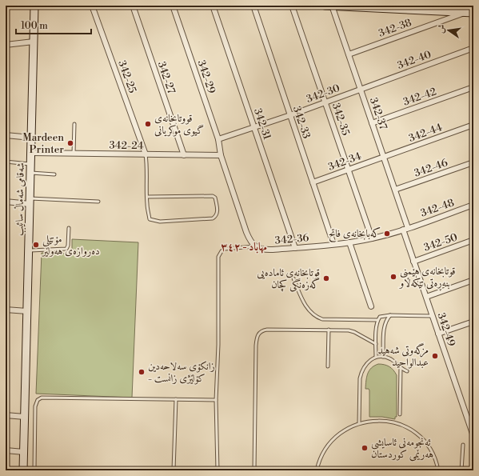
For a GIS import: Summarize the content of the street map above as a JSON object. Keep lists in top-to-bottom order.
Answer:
{
  "streets": {
    "street": [
      "342-38",
      "342-40",
      "342-25",
      "342-29",
      "342-27",
      "342-30",
      "342-42",
      "342-37",
      "342-35",
      "342-33",
      "342-31",
      "342-44",
      "342-24",
      "342-34",
      "342-46",
      "شەقامی شەماڵ سائیب",
      "342-48",
      "342-36",
      "342-50",
      "342-49"
    ]
  },
  "crossings": [
    ["342-38", "342-37"],
    ["342-40", "342-30"],
    ["342-40", "342-37"],
    ["342-25", "342-24"],
    ["342-29", "342-30"],
    ["342-29", "342-24"],
    ["342-27", "342-24"],
    ["342-30", "342-37"],
    ["342-30", "342-35"],
    ["342-30", "342-33"],
    ["342-30", "342-31"],
    ["342-42", "342-37"],
    ["342-37", "342-44"],
    ["342-37", "342-34"],
    ["342-37", "342-46"],
    ["342-37", "342-48"],
    ["342-37", "342-36"],
    ["342-37", "342-49"],
    ["342-35", "342-34"],
    ["342-35", "342-36"],
    ["342-33", "342-34"],
    ["342-33", "342-36"],
    ["342-31", "342-36"],
    ["342-44", "342-34"],
    ["342-24", "شەقامی شەماڵ سائیب"],
    ["342-48", "342-36"],
    ["342-48", "342-49"],
    ["342-36", "342-49"],
    ["342-50", "342-49"]
  ],
  "districts": ["مهاباد - ٣٤٢"],
  "places": [
    "قووتابخانەی گيوی موكريانی",
    "Mardeen Printer",
    "كەبابخانەی فاتح",
    "مۆتێلی دەروازەی هەولێر",
    "قوتابخانەی هێمنی بنەڕەتی تێکەڵاو",
    "قوتابخانەی ئامادەیی گەزەنگی کچان",
    "مزگه‌وتی شه‌هید عبدالواحید",
    "زانکۆی سەلاحەدین - کۆلێژی زانست",
    "ئەنجومەنی ئاسایشی هەرێمی کوردستان"
  ],
  "scale_bar": "100 m",
  "north": "left"
}
